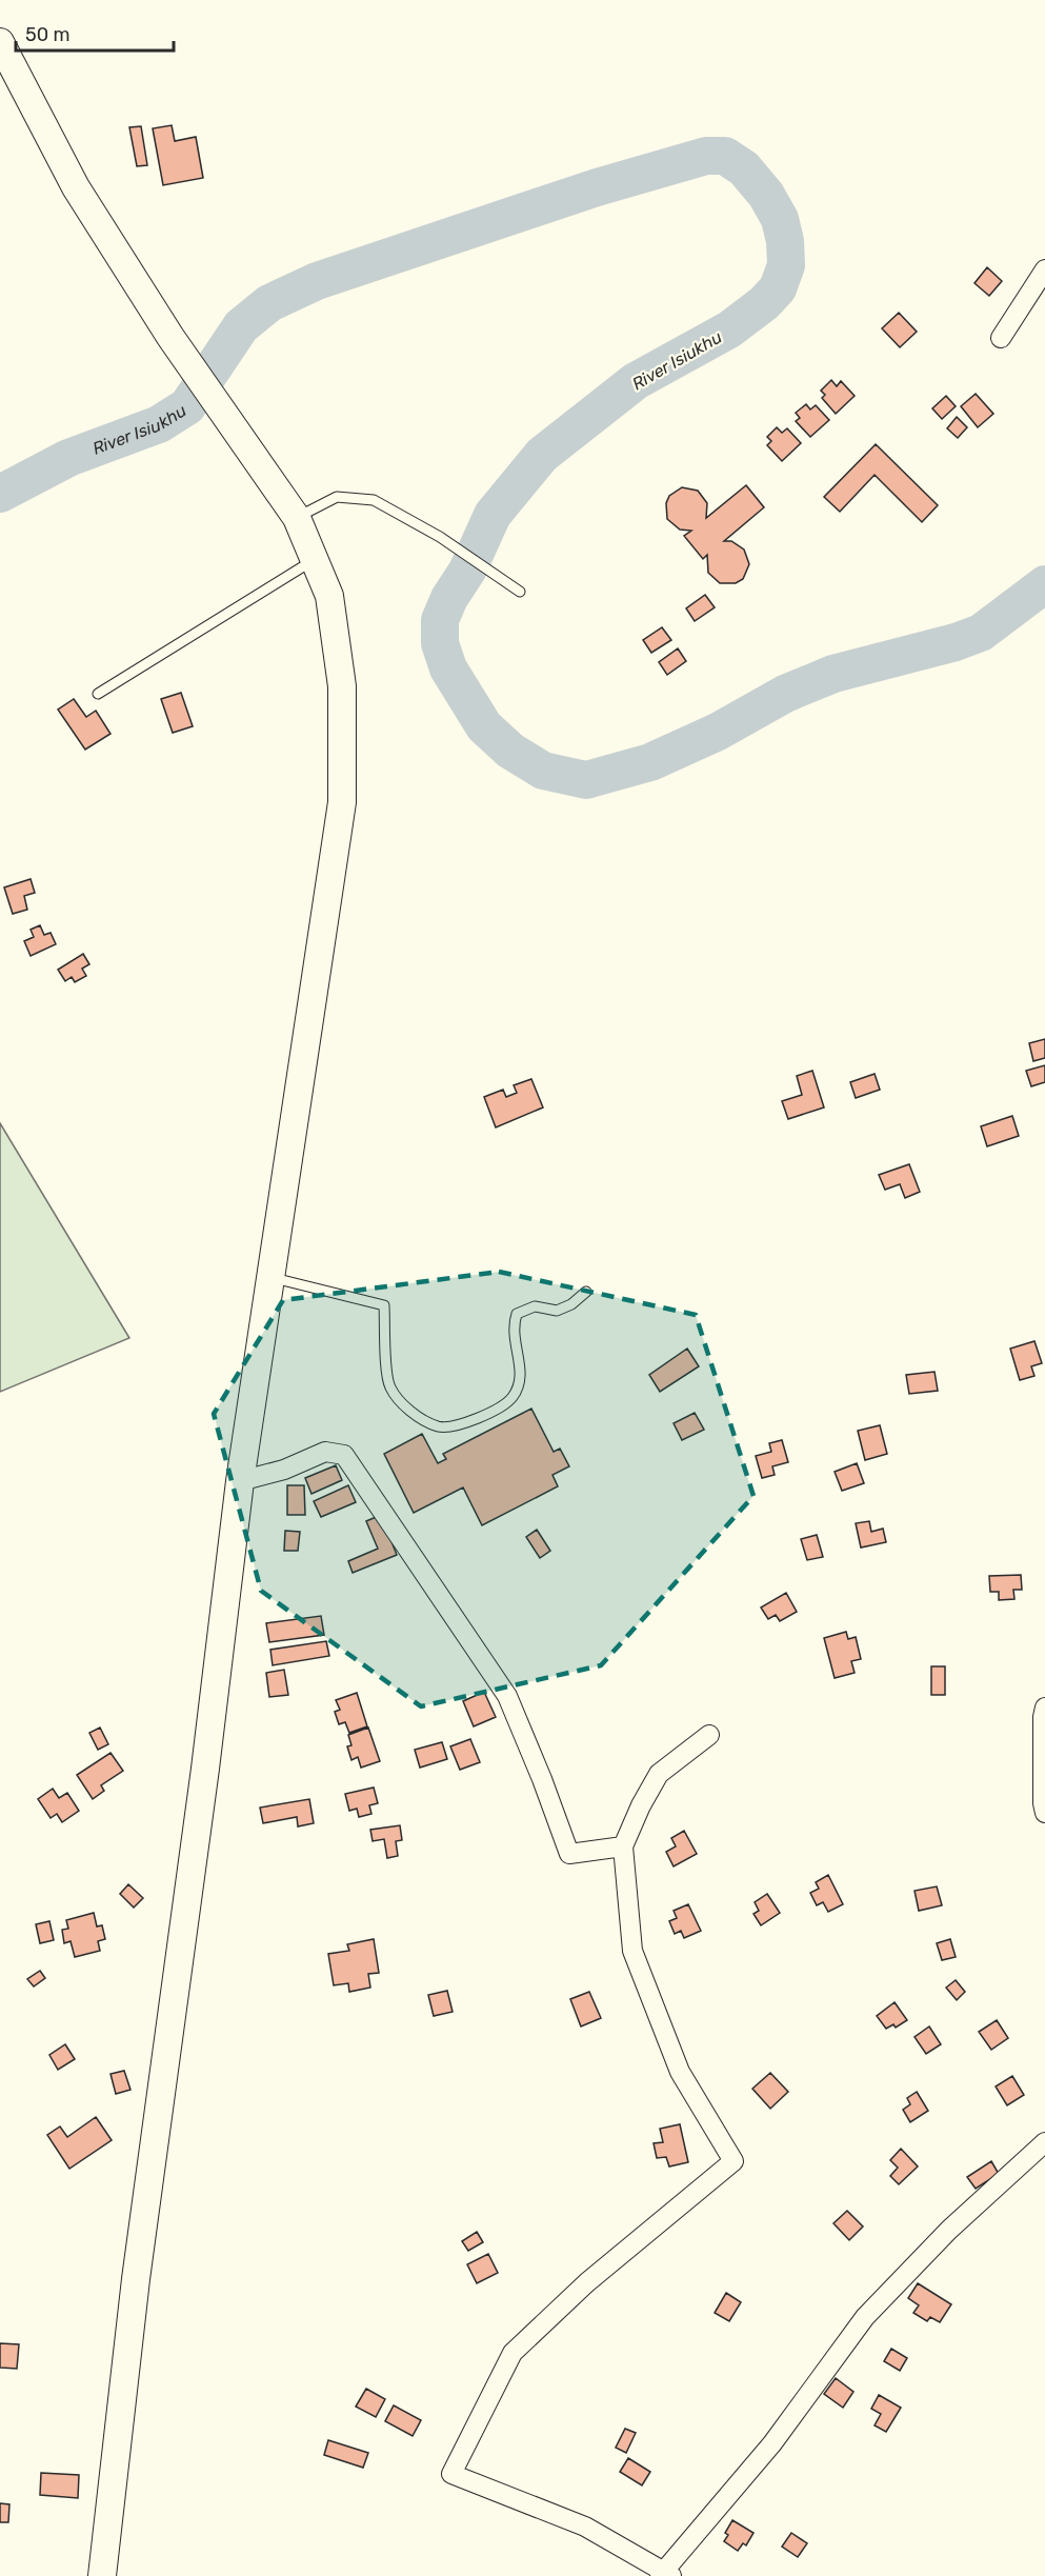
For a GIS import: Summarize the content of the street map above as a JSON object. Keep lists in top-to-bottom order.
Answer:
{
  "water": ["River Isiukhu"],
  "scale_bar": "50 m"
}
